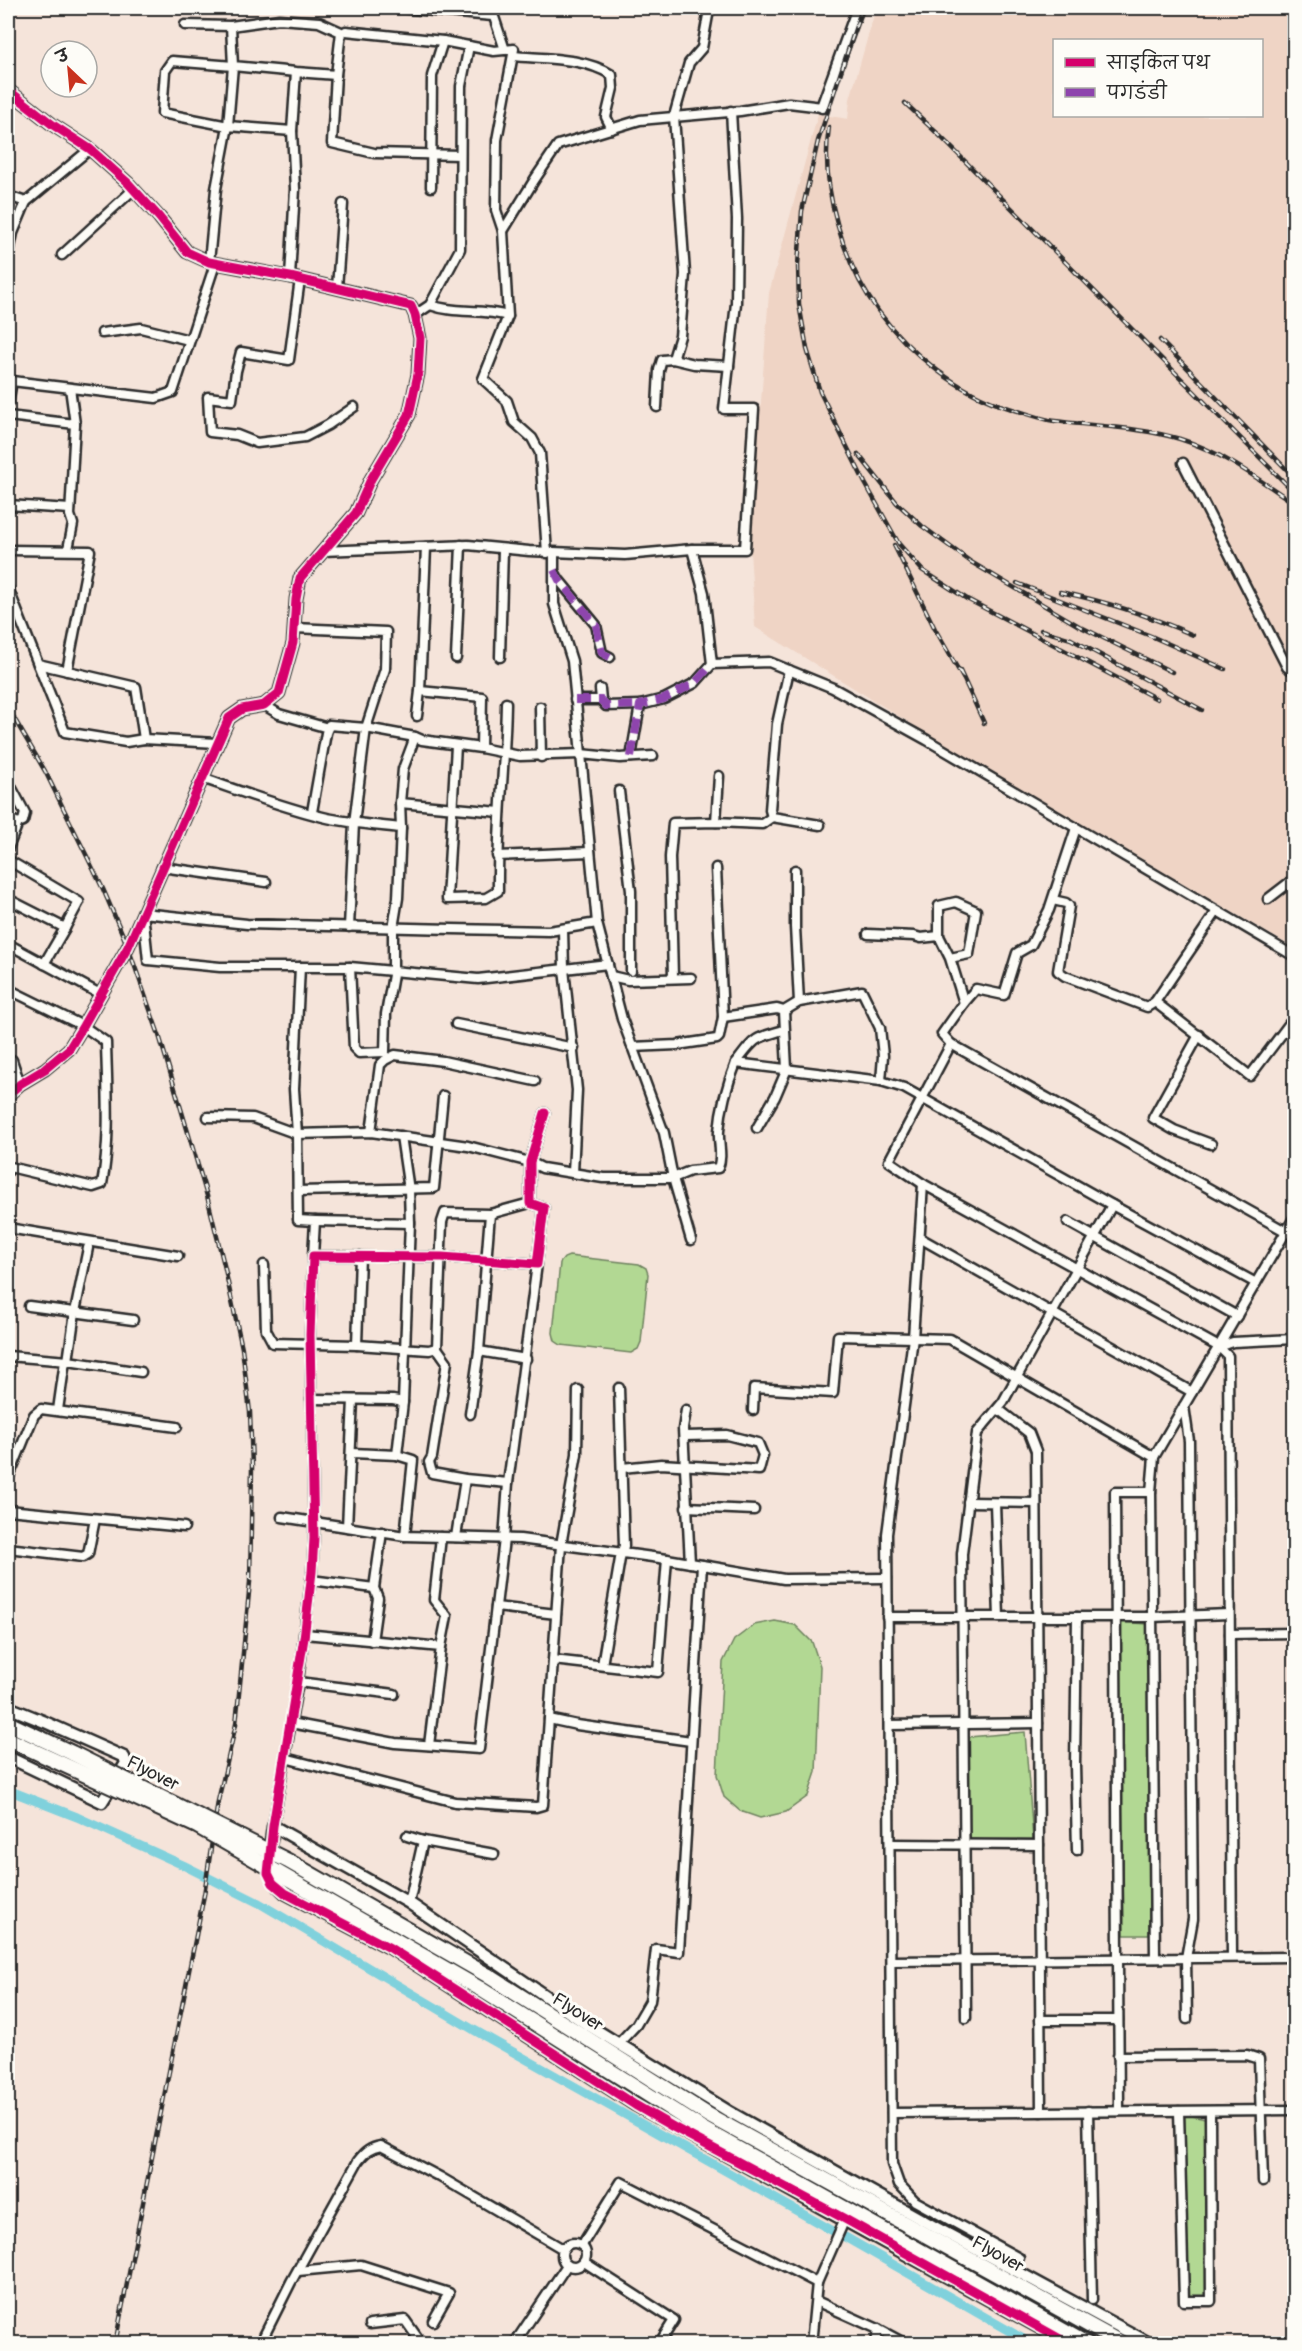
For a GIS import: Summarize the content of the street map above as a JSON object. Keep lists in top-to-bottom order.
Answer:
{
  "streets": {
    "highway": ["Flyover"]
  },
  "legend": ["साइकिल पथ", "पगडंडी"],
  "north": "top left"
}
